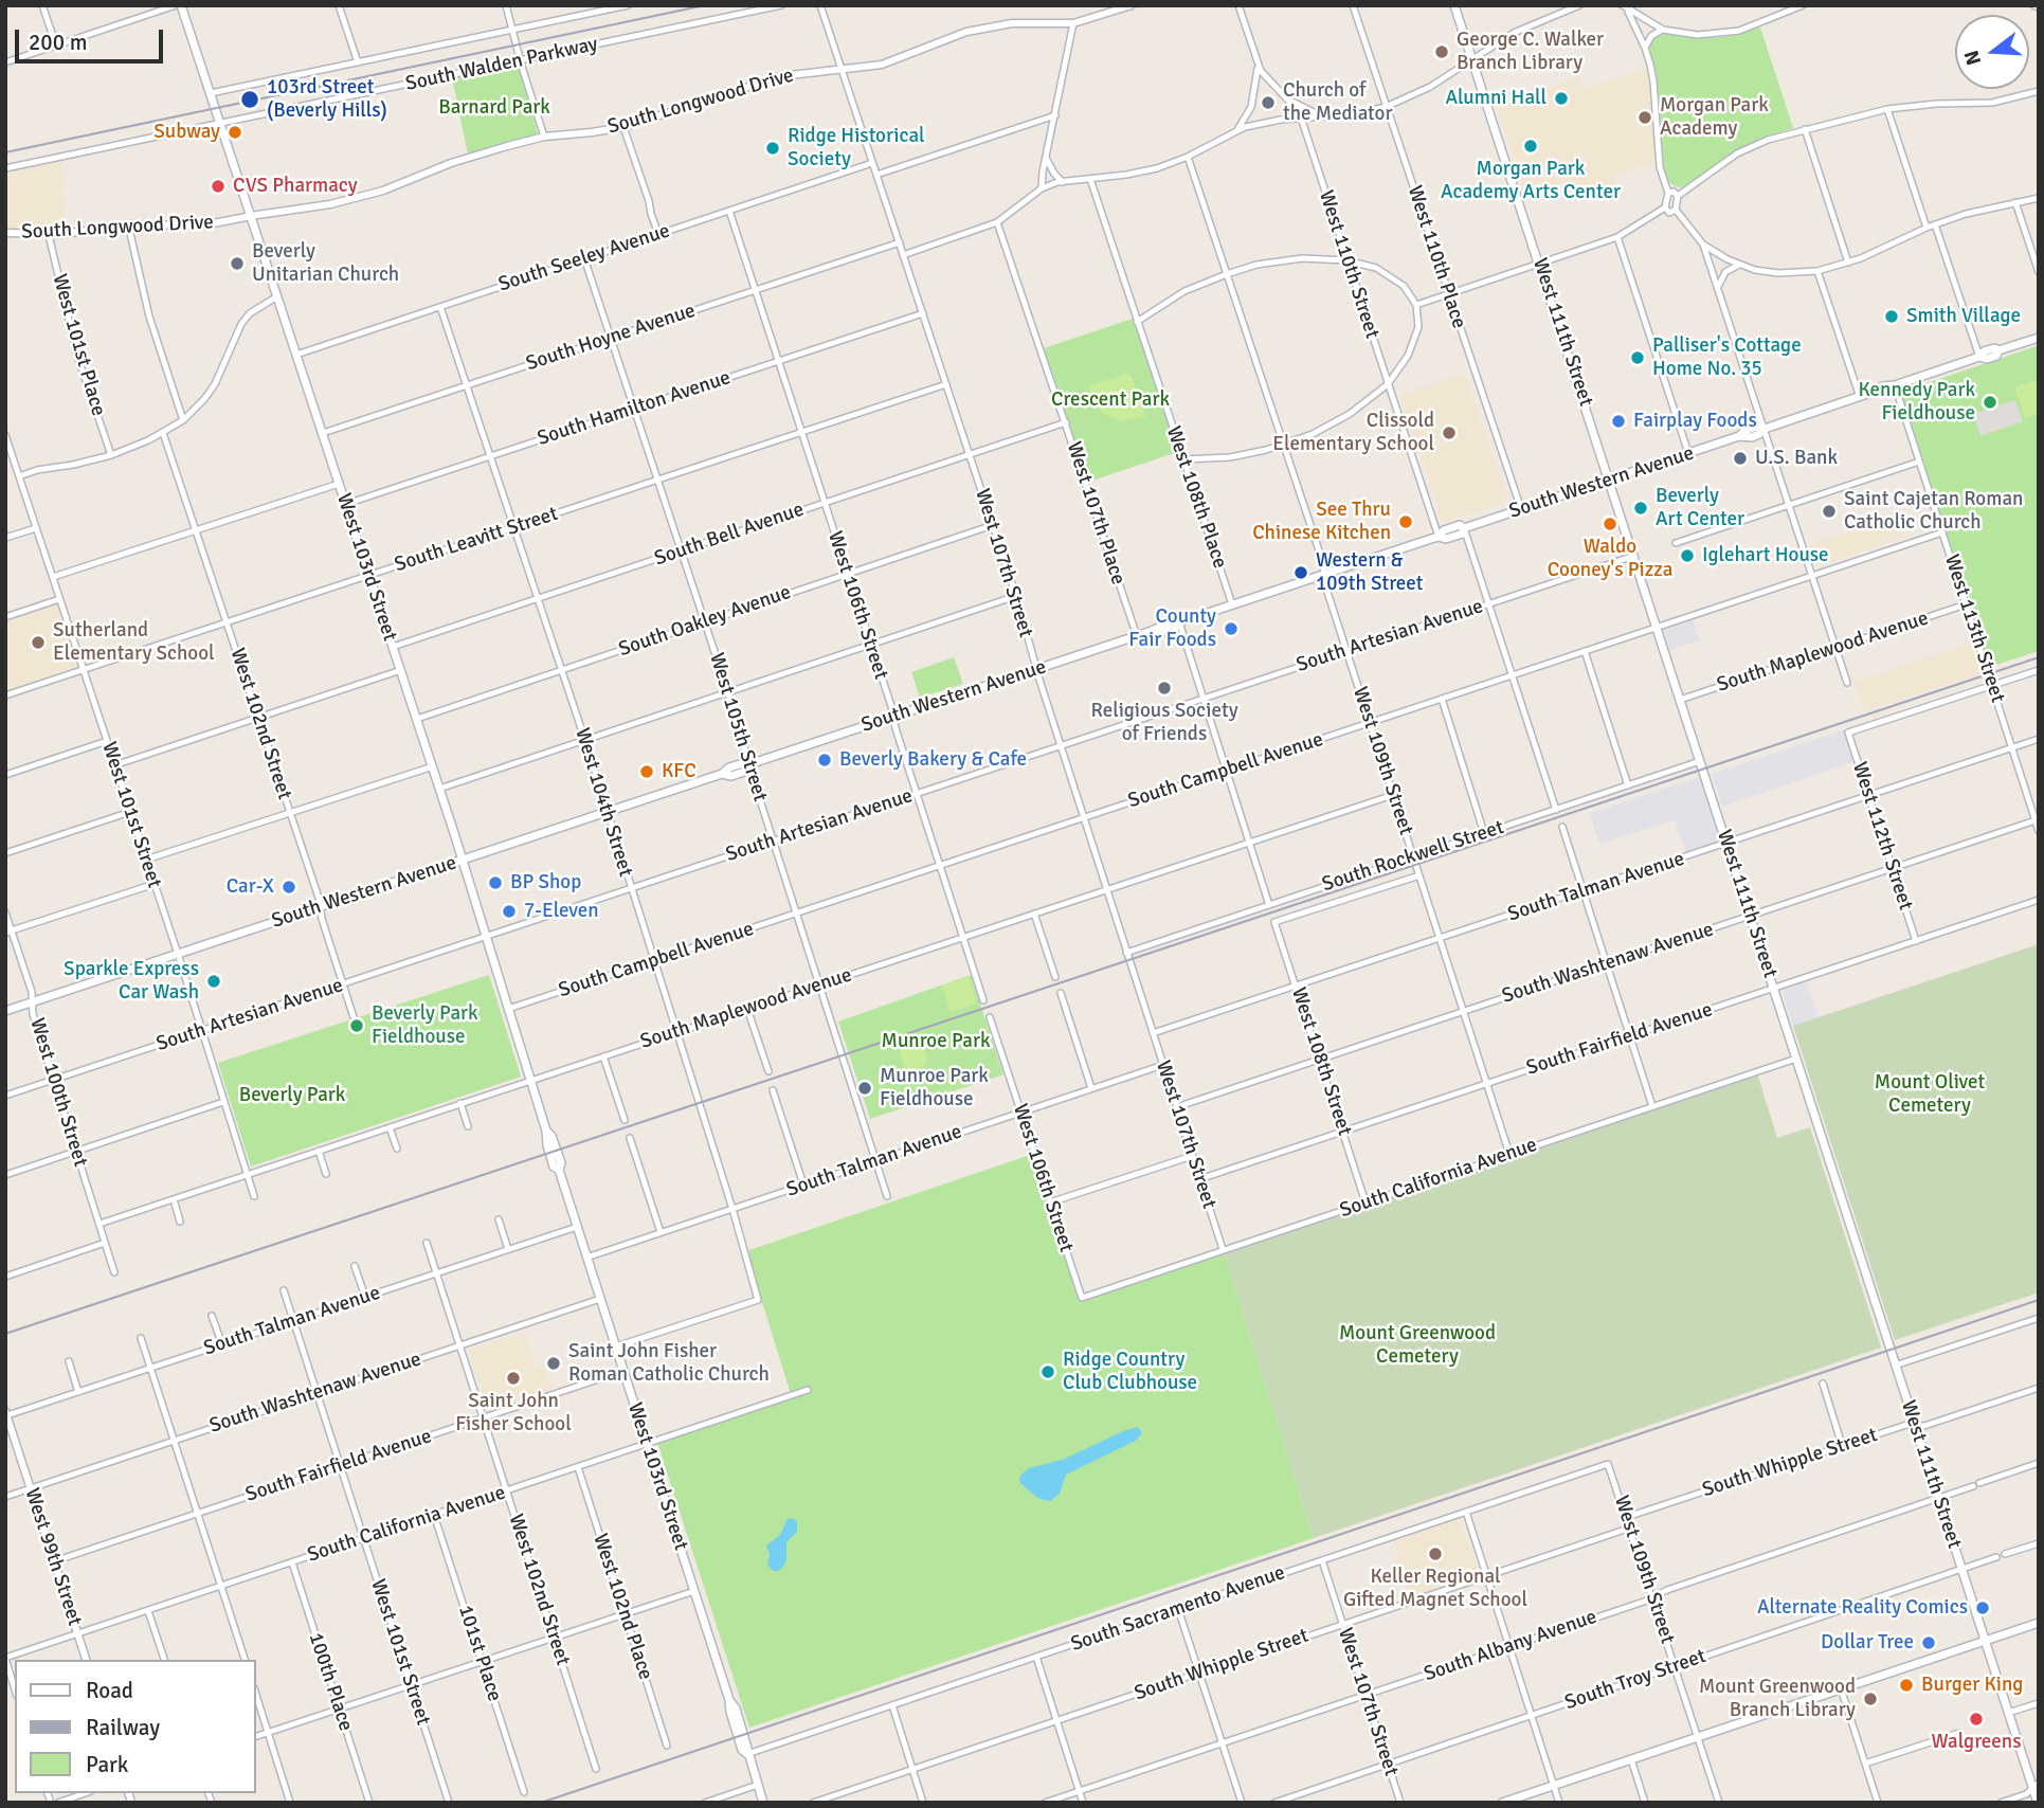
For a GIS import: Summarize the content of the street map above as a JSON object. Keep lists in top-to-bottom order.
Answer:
{
  "streets": {
    "main road": ["West 111th Street", "South Western Avenue", "West 103rd Street"],
    "street": [
      "South Walden Parkway",
      "South Longwood Drive",
      "West 110th Place",
      "South Seeley Avenue",
      "West 110th Street",
      "South Hoyne Avenue",
      "West 101st Place",
      "South Hamilton Avenue",
      "West 108th Place",
      "West 107th Place",
      "South Bell Avenue",
      "South Leavitt Street",
      "West 107th Street",
      "West 106th Street",
      "South Oakley Avenue",
      "West 113th Street",
      "South Artesian Avenue",
      "South Maplewood Avenue",
      "West 102nd Street",
      "West 105th Street",
      "West 109th Street",
      "South Campbell Avenue",
      "West 104th Street",
      "West 101st Street",
      "West 112th Street",
      "South Rockwell Street",
      "South Talman Avenue",
      "South Washtenaw Avenue",
      "South Fairfield Avenue",
      "West 108th Street",
      "West 100th Street",
      "South California Avenue",
      "South Whipple Street",
      "West 99th Street",
      "West 102nd Place",
      "South Sacramento Avenue",
      "South Albany Avenue",
      "101st Place",
      "South Troy Street",
      "100th Place"
    ]
  },
  "crossings": [
    ["South Walden Parkway", "West 103rd Street"],
    ["South Longwood Drive", "West 101st Place"],
    ["South Longwood Drive", "West 107th Street"],
    ["South Longwood Drive", "West 103rd Street"],
    ["West 110th Place", "South Western Avenue"],
    ["South Seeley Avenue", "West 107th Street"],
    ["South Seeley Avenue", "West 103rd Street"],
    ["South Seeley Avenue", "West 106th Street"],
    ["South Seeley Avenue", "West 105th Street"],
    ["South Seeley Avenue", "West 104th Street"],
    ["West 110th Street", "South Western Avenue"],
    ["West 111th Street", "South Western Avenue"],
    ["West 111th Street", "South Artesian Avenue"],
    ["West 111th Street", "South Maplewood Avenue"],
    ["West 111th Street", "South Campbell Avenue"],
    ["West 111th Street", "South Rockwell Street"],
    ["West 111th Street", "South Talman Avenue"],
    ["West 111th Street", "South Washtenaw Avenue"],
    ["West 111th Street", "South Fairfield Avenue"],
    ["West 111th Street", "South California Avenue"],
    ["West 111th Street", "South Whipple Street"],
    ["West 111th Street", "South Albany Avenue"],
    ["West 111th Street", "South Troy Street"],
    ["South Hoyne Avenue", "West 107th Street"],
    ["South Hoyne Avenue", "West 103rd Street"],
    ["South Hoyne Avenue", "West 106th Street"],
    ["South Hoyne Avenue", "West 105th Street"],
    ["South Hoyne Avenue", "West 104th Street"],
    ["South Hamilton Avenue", "West 107th Street"],
    ["South Hamilton Avenue", "West 103rd Street"],
    ["South Hamilton Avenue", "West 106th Street"],
    ["South Hamilton Avenue", "West 105th Street"],
    ["South Hamilton Avenue", "West 104th Street"],
    ["South Western Avenue", "West 108th Place"],
    ["South Western Avenue", "West 107th Place"],
    ["South Western Avenue", "West 107th Street"],
    ["South Western Avenue", "West 103rd Street"],
    ["South Western Avenue", "West 106th Street"],
    ["South Western Avenue", "West 113th Street"],
    ["South Western Avenue", "West 102nd Street"],
    ["South Western Avenue", "West 105th Street"],
    ["South Western Avenue", "West 109th Street"],
    ["South Western Avenue", "West 104th Street"],
    ["South Western Avenue", "West 101st Street"],
    ["South Western Avenue", "West 100th Street"],
    ["West 107th Place", "South Bell Avenue"],
    ["South Bell Avenue", "West 107th Street"],
    ["South Bell Avenue", "West 103rd Street"],
    ["South Bell Avenue", "West 106th Street"],
    ["South Bell Avenue", "West 105th Street"],
    ["South Bell Avenue", "West 104th Street"],
    ["South Leavitt Street", "West 107th Street"],
    ["South Leavitt Street", "West 103rd Street"],
    ["South Leavitt Street", "West 106th Street"],
    ["South Leavitt Street", "West 102nd Street"],
    ["South Leavitt Street", "West 105th Street"],
    ["South Leavitt Street", "West 104th Street"],
    ["South Leavitt Street", "West 101st Street"],
    ["West 107th Street", "South Oakley Avenue"],
    ["West 107th Street", "South Artesian Avenue"],
    ["West 107th Street", "South Maplewood Avenue"],
    ["West 107th Street", "South Campbell Avenue"],
    ["West 107th Street", "South Rockwell Street"],
    ["West 107th Street", "South Talman Avenue"],
    ["West 107th Street", "South Washtenaw Avenue"],
    ["West 107th Street", "South Fairfield Avenue"],
    ["West 107th Street", "South California Avenue"],
    ["West 107th Street", "South Whipple Street"],
    ["West 107th Street", "South Sacramento Avenue"],
    ["West 107th Street", "South Albany Avenue"],
    ["West 107th Street", "South Troy Street"],
    ["West 103rd Street", "South Oakley Avenue"],
    ["West 103rd Street", "South Artesian Avenue"],
    ["West 103rd Street", "South Maplewood Avenue"],
    ["West 103rd Street", "South Campbell Avenue"],
    ["West 103rd Street", "West 104th Street"],
    ["West 103rd Street", "South Talman Avenue"],
    ["West 103rd Street", "South Washtenaw Avenue"],
    ["West 103rd Street", "South Fairfield Avenue"],
    ["West 103rd Street", "South California Avenue"],
    ["West 103rd Street", "South Sacramento Avenue"],
    ["West 106th Street", "South Oakley Avenue"],
    ["West 106th Street", "South Artesian Avenue"],
    ["West 106th Street", "South Maplewood Avenue"],
    ["West 106th Street", "South Campbell Avenue"],
    ["West 106th Street", "South Talman Avenue"],
    ["West 106th Street", "South California Avenue"],
    ["South Oakley Avenue", "West 105th Street"],
    ["South Oakley Avenue", "West 104th Street"],
    ["West 113th Street", "South Maplewood Avenue"],
    ["West 113th Street", "South Campbell Avenue"],
    ["West 113th Street", "West 112th Street"],
    ["West 113th Street", "South Talman Avenue"],
    ["West 113th Street", "South Washtenaw Avenue"],
    ["South Artesian Avenue", "West 102nd Street"],
    ["South Artesian Avenue", "West 105th Street"],
    ["South Artesian Avenue", "West 109th Street"],
    ["South Artesian Avenue", "West 104th Street"],
    ["South Artesian Avenue", "West 101st Street"],
    ["South Artesian Avenue", "West 100th Street"],
    ["South Maplewood Avenue", "West 105th Street"],
    ["South Maplewood Avenue", "West 109th Street"],
    ["South Maplewood Avenue", "West 104th Street"],
    ["South Maplewood Avenue", "West 101st Street"],
    ["South Maplewood Avenue", "West 100th Street"],
    ["West 102nd Street", "South Talman Avenue"],
    ["West 102nd Street", "South Washtenaw Avenue"],
    ["West 102nd Street", "South Fairfield Avenue"],
    ["West 102nd Street", "South California Avenue"],
    ["West 105th Street", "South Campbell Avenue"],
    ["West 105th Street", "South Talman Avenue"],
    ["West 109th Street", "South Campbell Avenue"],
    ["West 109th Street", "South Rockwell Street"],
    ["West 109th Street", "South Talman Avenue"],
    ["West 109th Street", "South Washtenaw Avenue"],
    ["West 109th Street", "South Fairfield Avenue"],
    ["West 109th Street", "South California Avenue"],
    ["West 109th Street", "South Whipple Street"],
    ["West 109th Street", "South Sacramento Avenue"],
    ["West 109th Street", "South Albany Avenue"],
    ["West 109th Street", "South Troy Street"],
    ["South Campbell Avenue", "West 104th Street"],
    ["West 104th Street", "South Talman Avenue"],
    ["West 101st Street", "South Talman Avenue"],
    ["West 101st Street", "South Washtenaw Avenue"],
    ["West 101st Street", "South Fairfield Avenue"],
    ["West 101st Street", "South California Avenue"],
    ["West 112th Street", "South Talman Avenue"],
    ["West 112th Street", "South Washtenaw Avenue"],
    ["West 112th Street", "South Fairfield Avenue"],
    ["South Rockwell Street", "West 108th Street"],
    ["South Talman Avenue", "West 108th Street"],
    ["South Talman Avenue", "West 99th Street"],
    ["South Washtenaw Avenue", "West 108th Street"],
    ["South Washtenaw Avenue", "West 99th Street"],
    ["South Fairfield Avenue", "West 108th Street"],
    ["South Fairfield Avenue", "West 99th Street"],
    ["West 108th Street", "South California Avenue"],
    ["South California Avenue", "West 99th Street"],
    ["South California Avenue", "West 102nd Place"],
    ["South California Avenue", "101st Place"],
    ["South California Avenue", "100th Place"]
  ],
  "parks": [
    "Barnard Park",
    "Crescent Park",
    "Munroe Park",
    "Mount Olivet Cemetery",
    "Beverly Park",
    "Mount Greenwood Cemetery"
  ],
  "places": [
    "George C. Walker Branch Library",
    "Alumni Hall",
    "103rd Street (Beverly Hills)",
    "Church of the Mediator",
    "Morgan Park Academy",
    "Subway",
    "Morgan Park Academy Arts Center",
    "Ridge Historical Society",
    "CVS Pharmacy",
    "Beverly Unitarian Church",
    "Smith Village",
    "Palliser's Cottage Home No. 35",
    "Kennedy Park Fieldhouse",
    "Fairplay Foods",
    "Clissold Elementary School",
    "U.S. Bank",
    "Beverly Art Center",
    "Saint Cajetan Roman Catholic Church",
    "See Thru Chinese Kitchen",
    "Waldo Cooney's Pizza",
    "Iglehart House",
    "Western & 109th Street",
    "County Fair Foods",
    "Sutherland Elementary School",
    "Religious Society of Friends",
    "Beverly Bakery & Cafe",
    "KFC",
    "BP Shop",
    "Car-X",
    "7-Eleven",
    "Sparkle Express Car Wash",
    "Beverly Park Fieldhouse",
    "Munroe Park Fieldhouse",
    "Saint John Fisher Roman Catholic Church",
    "Ridge Country Club Clubhouse",
    "Saint John Fisher School",
    "Keller Regional Gifted Magnet School",
    "Alternate Reality Comics",
    "Dollar Tree",
    "Burger King",
    "Mount Greenwood Branch Library",
    "Walgreens"
  ],
  "legend": ["Road", "Railway", "Park"],
  "scale_bar": "200 m",
  "north": "left"
}
